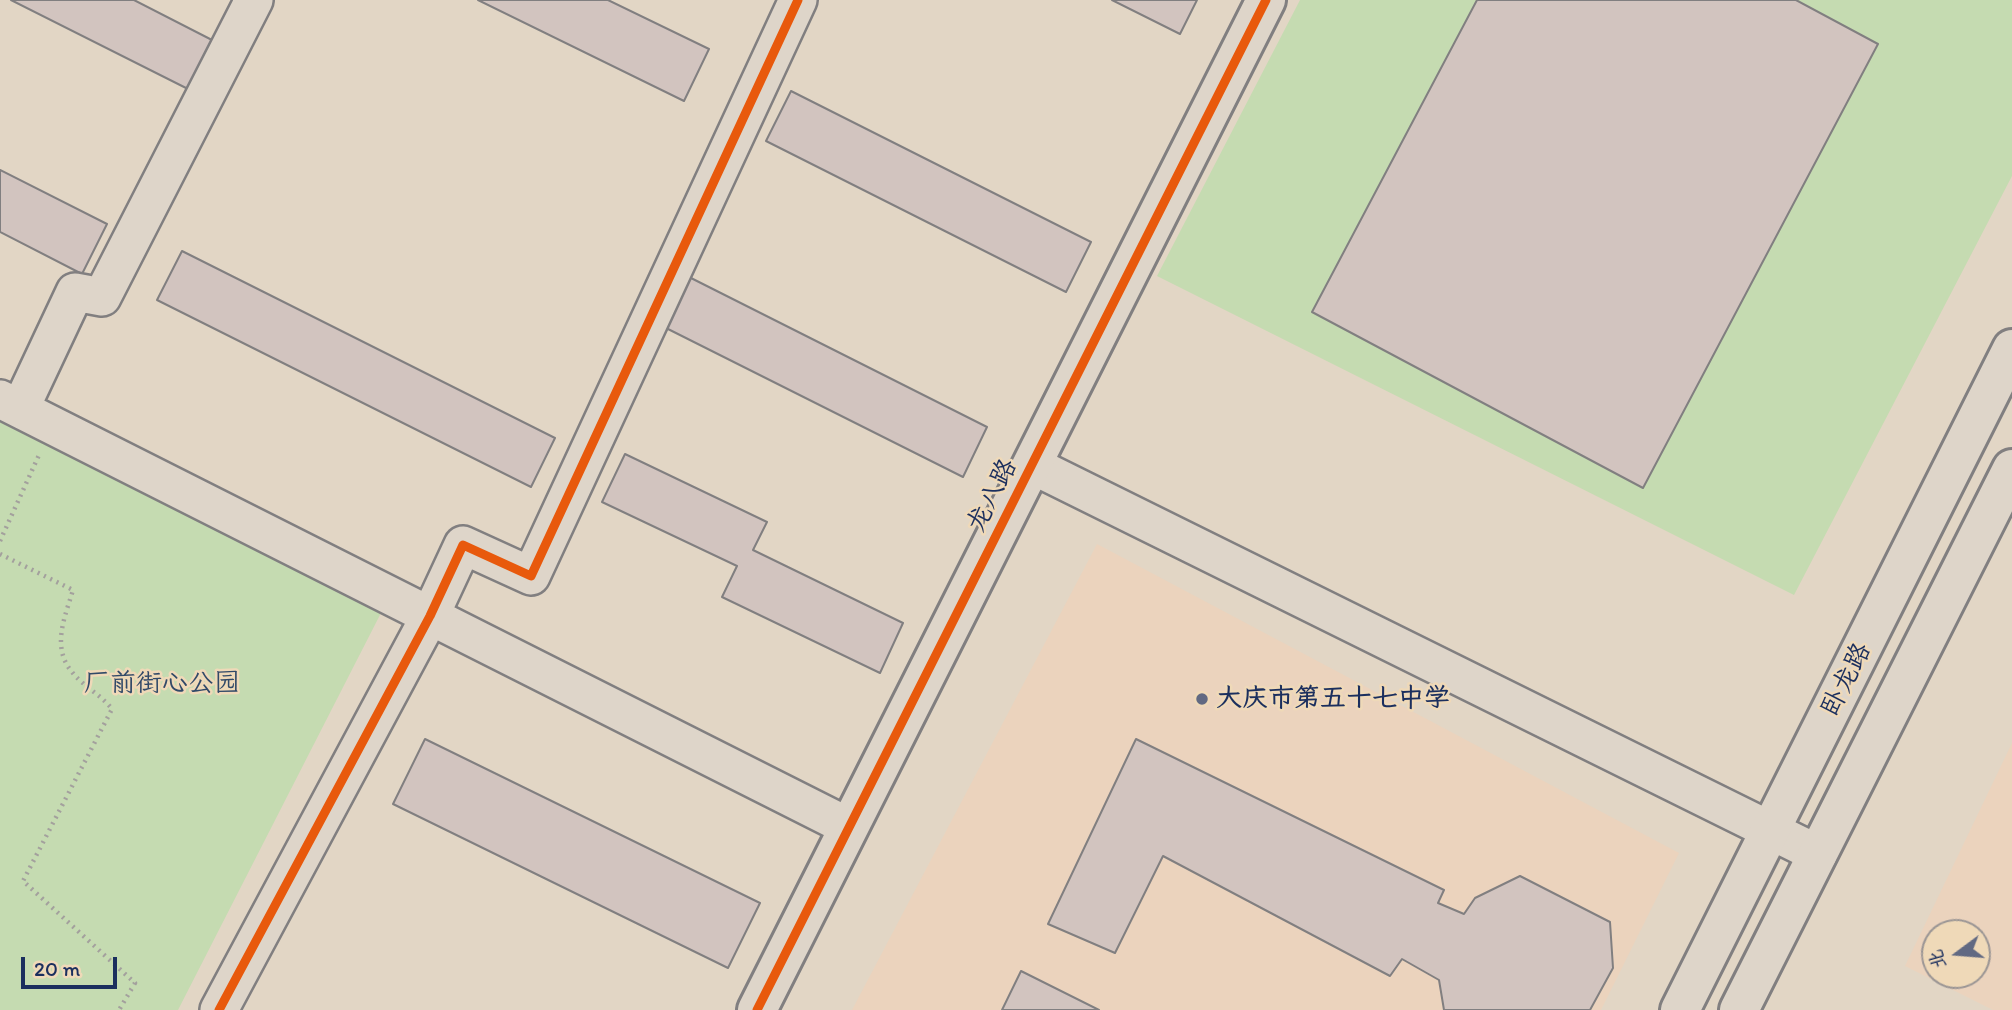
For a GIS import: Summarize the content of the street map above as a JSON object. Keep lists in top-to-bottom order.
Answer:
{
  "streets": {
    "main road": ["龙八路", "卧龙路"]
  },
  "parks": ["厂前街心公园"],
  "places": ["大庆市第五十七中学"],
  "scale_bar": "20 m",
  "north": "left"
}
